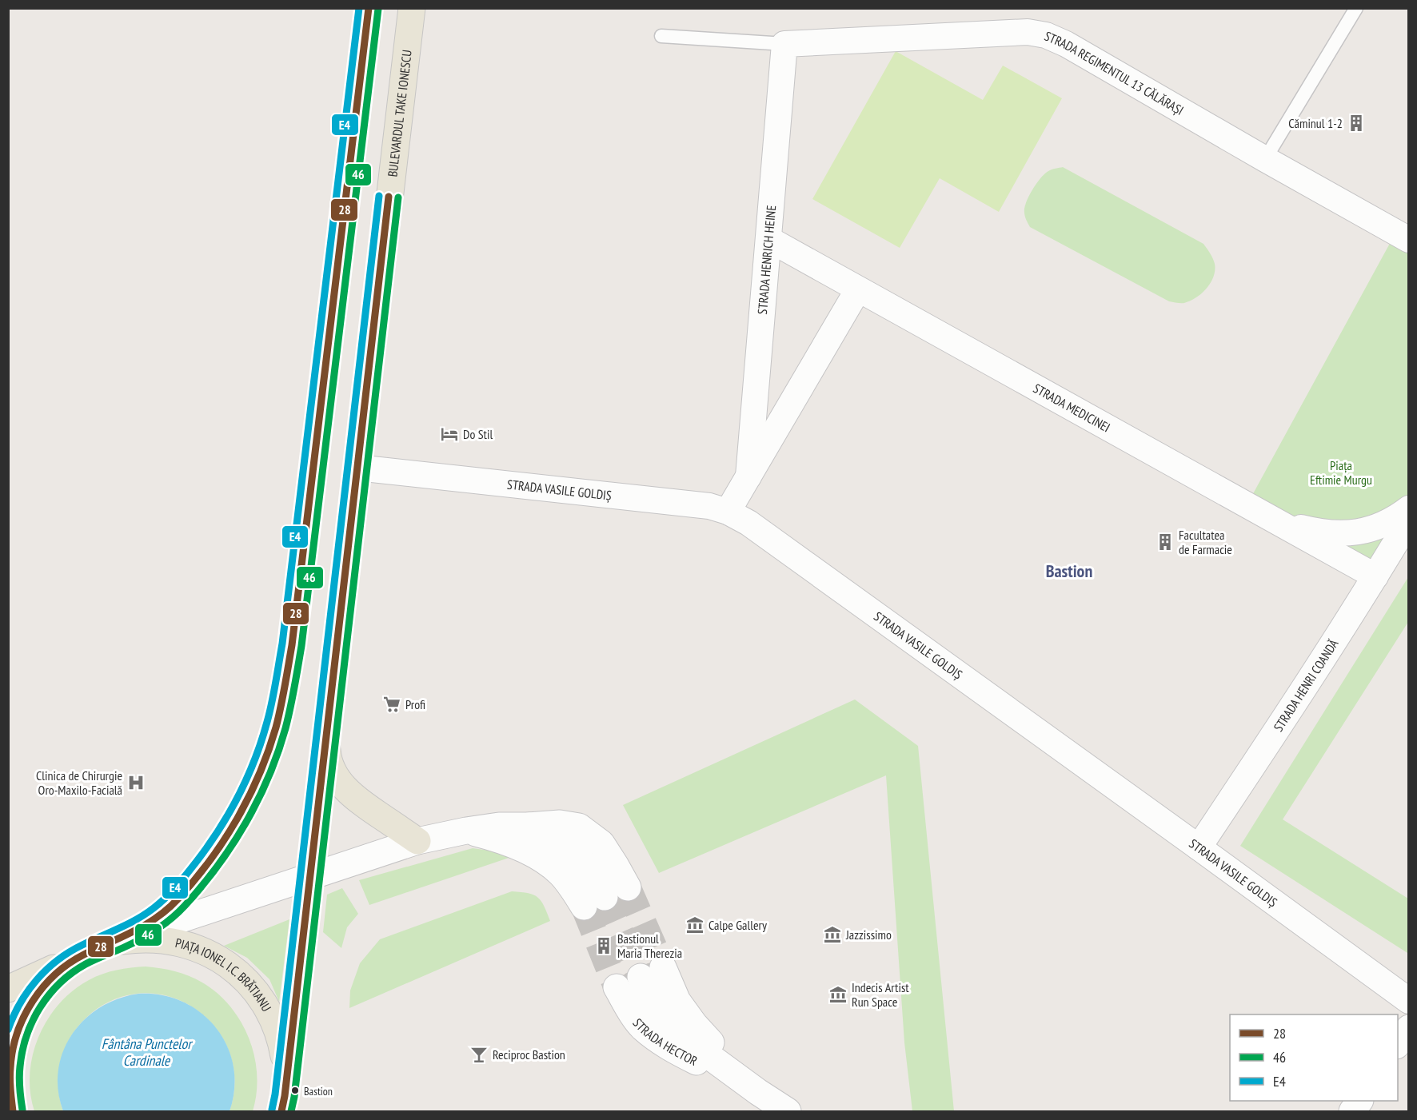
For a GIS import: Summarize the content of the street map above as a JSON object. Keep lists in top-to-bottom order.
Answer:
{
  "streets": {
    "main road": ["BULEVARDUL TAKE IONESCU", "PIAȚA IONEL I.C. BRĂTIANU", "STRADA HECTOR"],
    "street": [
      "STRADA REGIMENTUL 13 CĂLĂRAȘI",
      "STRADA HENRICH HEINE",
      "STRADA MEDICINEI",
      "STRADA VASILE GOLDIȘ",
      "STRADA HENRI COANDĂ"
    ]
  },
  "crossings": [
    ["STRADA REGIMENTUL 13 CĂLĂRAȘI", "STRADA HENRICH HEINE"],
    ["BULEVARDUL TAKE IONESCU", "STRADA VASILE GOLDIȘ"],
    ["BULEVARDUL TAKE IONESCU", "PIAȚA IONEL I.C. BRĂTIANU"],
    ["STRADA HENRICH HEINE", "STRADA MEDICINEI"],
    ["STRADA MEDICINEI", "STRADA HENRI COANDĂ"],
    ["STRADA VASILE GOLDIȘ", "STRADA HENRI COANDĂ"]
  ],
  "districts": ["Bastion"],
  "water": ["Fântâna Punctelor Cardinale"],
  "parks": ["Piața Eftimie Murgu"],
  "places": {
    "building": ["Căminul 1-2", "Facultatea de Farmacie", "Bastionul Maria Therezia"],
    "hotel": ["Do Stil"],
    "supermarket": ["Profi"],
    "hospital": ["Clinica de Chirurgie Oro-Maxilo-Facială"],
    "museum": ["Calpe Gallery", "Jazzissimo", "Indecis Artist Run Space"],
    "bar": ["Reciproc Bastion"],
    "other": ["Bastion"]
  },
  "lines": ["transit line 28", "transit line E4", "transit line 46"],
  "legend": ["28", "46", "E4"]
}
